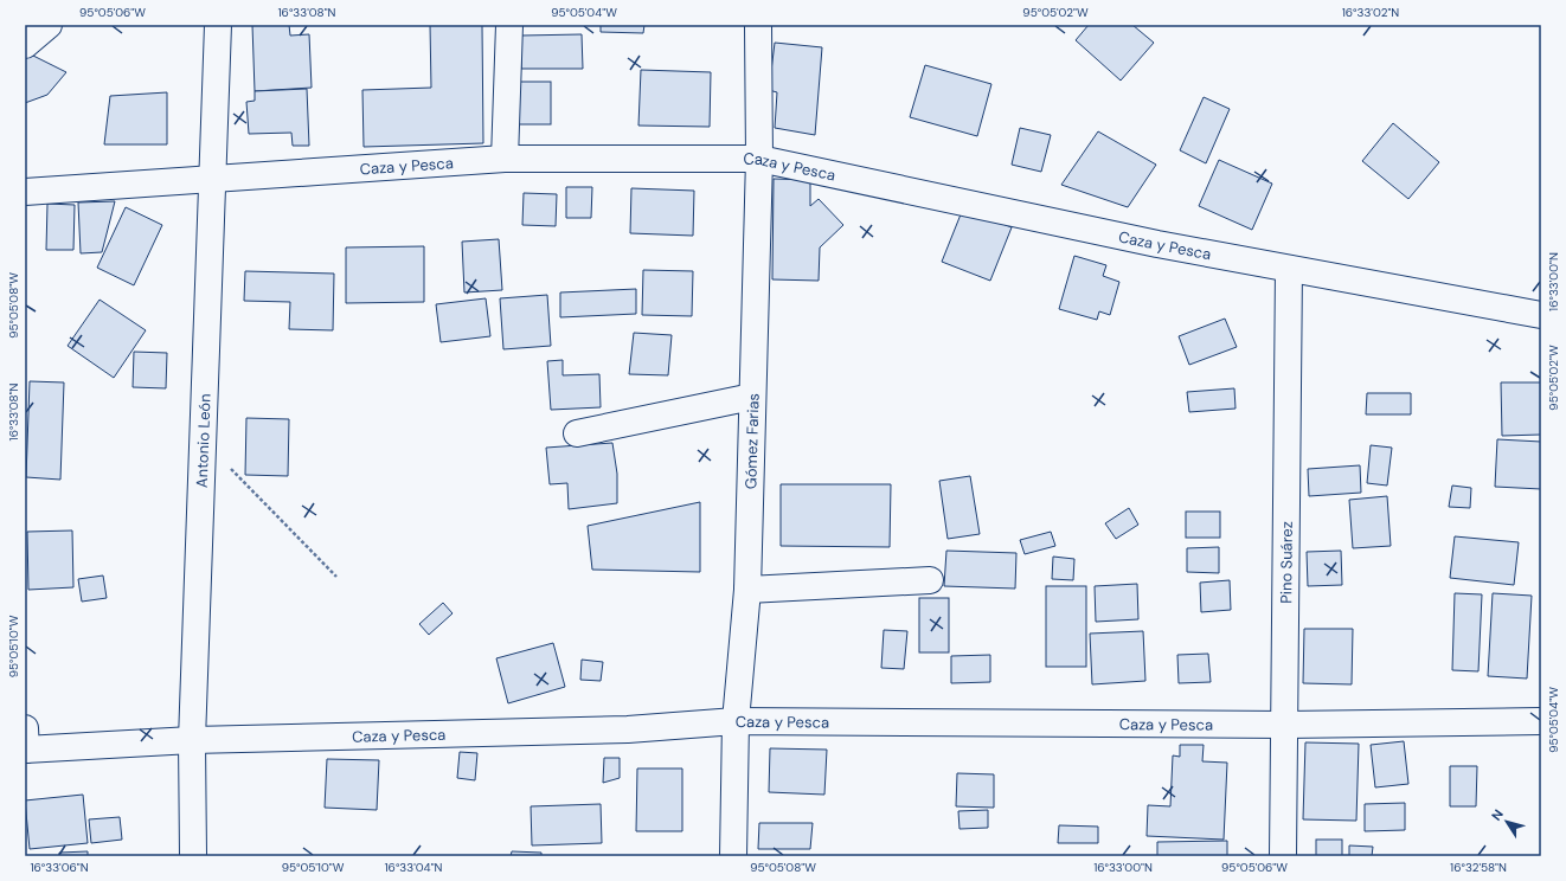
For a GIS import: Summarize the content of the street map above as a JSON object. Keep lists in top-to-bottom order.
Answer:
{
  "streets": {
    "street": [
      "Caza y Pesca",
      "Antonio León",
      "Gómez Farias",
      "Pino Suárez"
    ]
  },
  "crossings": [
    ["Caza y Pesca", "Antonio León"],
    ["Caza y Pesca", "Gómez Farias"],
    ["Caza y Pesca", "Pino Suárez"]
  ],
  "north": "top left",
  "coordinates": [
    "95°05'06\"W",
    "16°33'08\"N",
    "95°05'04\"W",
    "95°05'02\"W",
    "16°33'02\"N",
    "16°33'00\"N",
    "95°05'08\"W",
    "95°05'10\"W",
    "16°33'06\"N",
    "16°33'04\"N",
    "16°32'58\"N"
  ]
}
